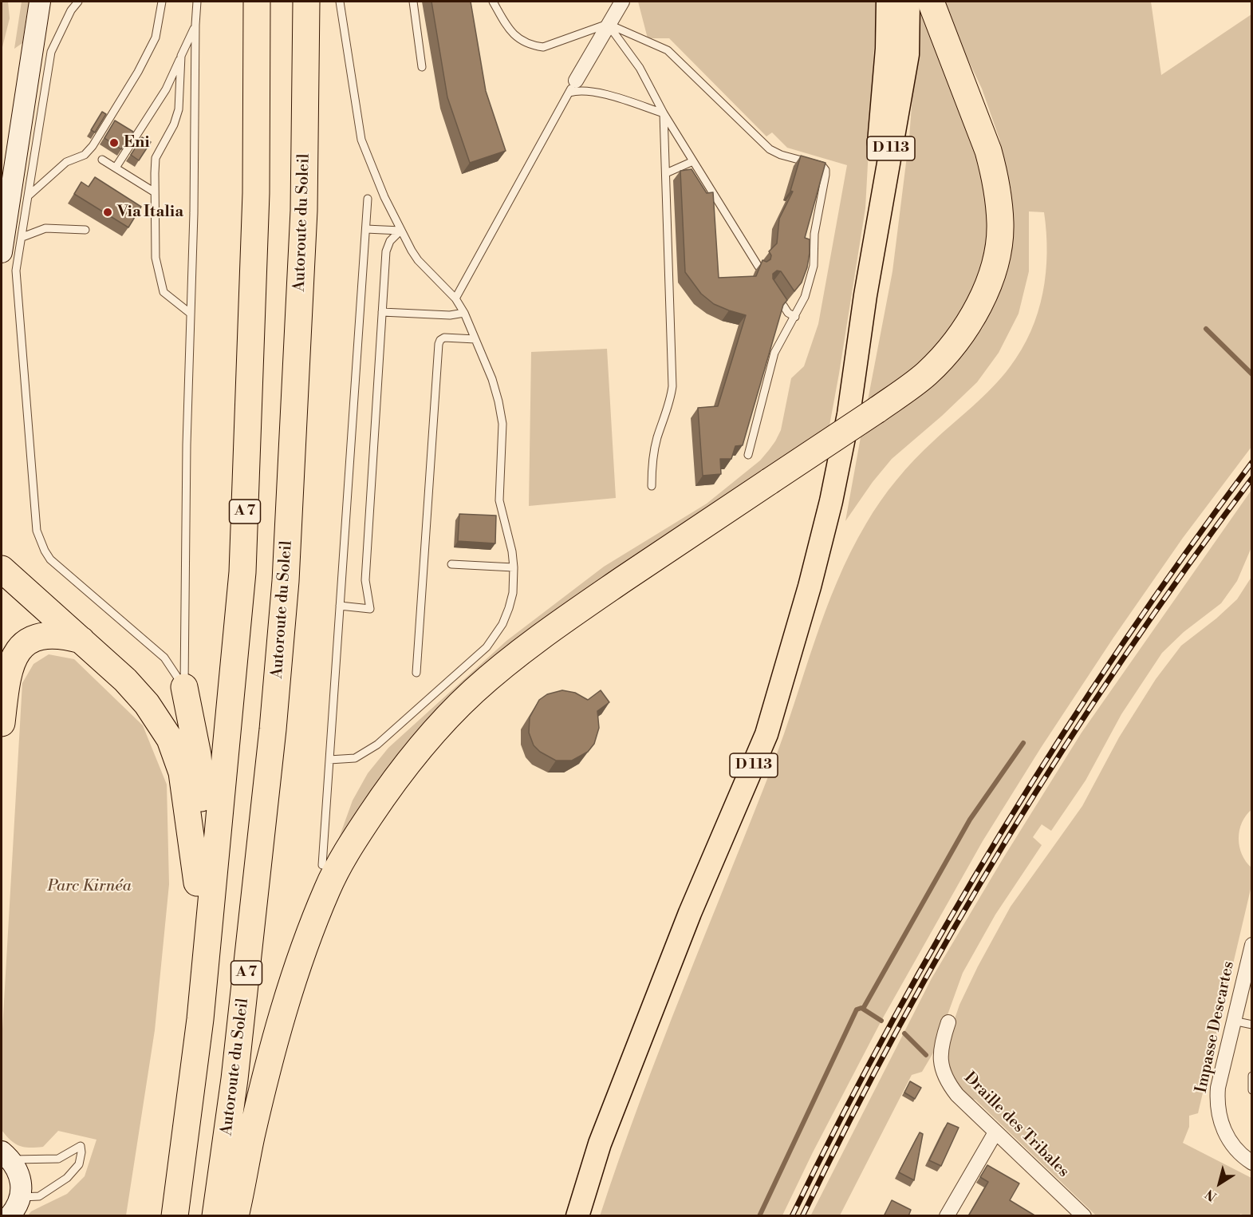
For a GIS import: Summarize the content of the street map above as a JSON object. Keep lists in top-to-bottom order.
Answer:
{
  "streets": {
    "highway": ["Autoroute du Soleil", "A 7"],
    "main road": ["D 113"],
    "street": ["Impasse Descartes", "Draille des Tribales"]
  },
  "parks": ["Parc Kirnéa"],
  "places": ["Eni", "Via Italia"],
  "north": "bottom left"
}
